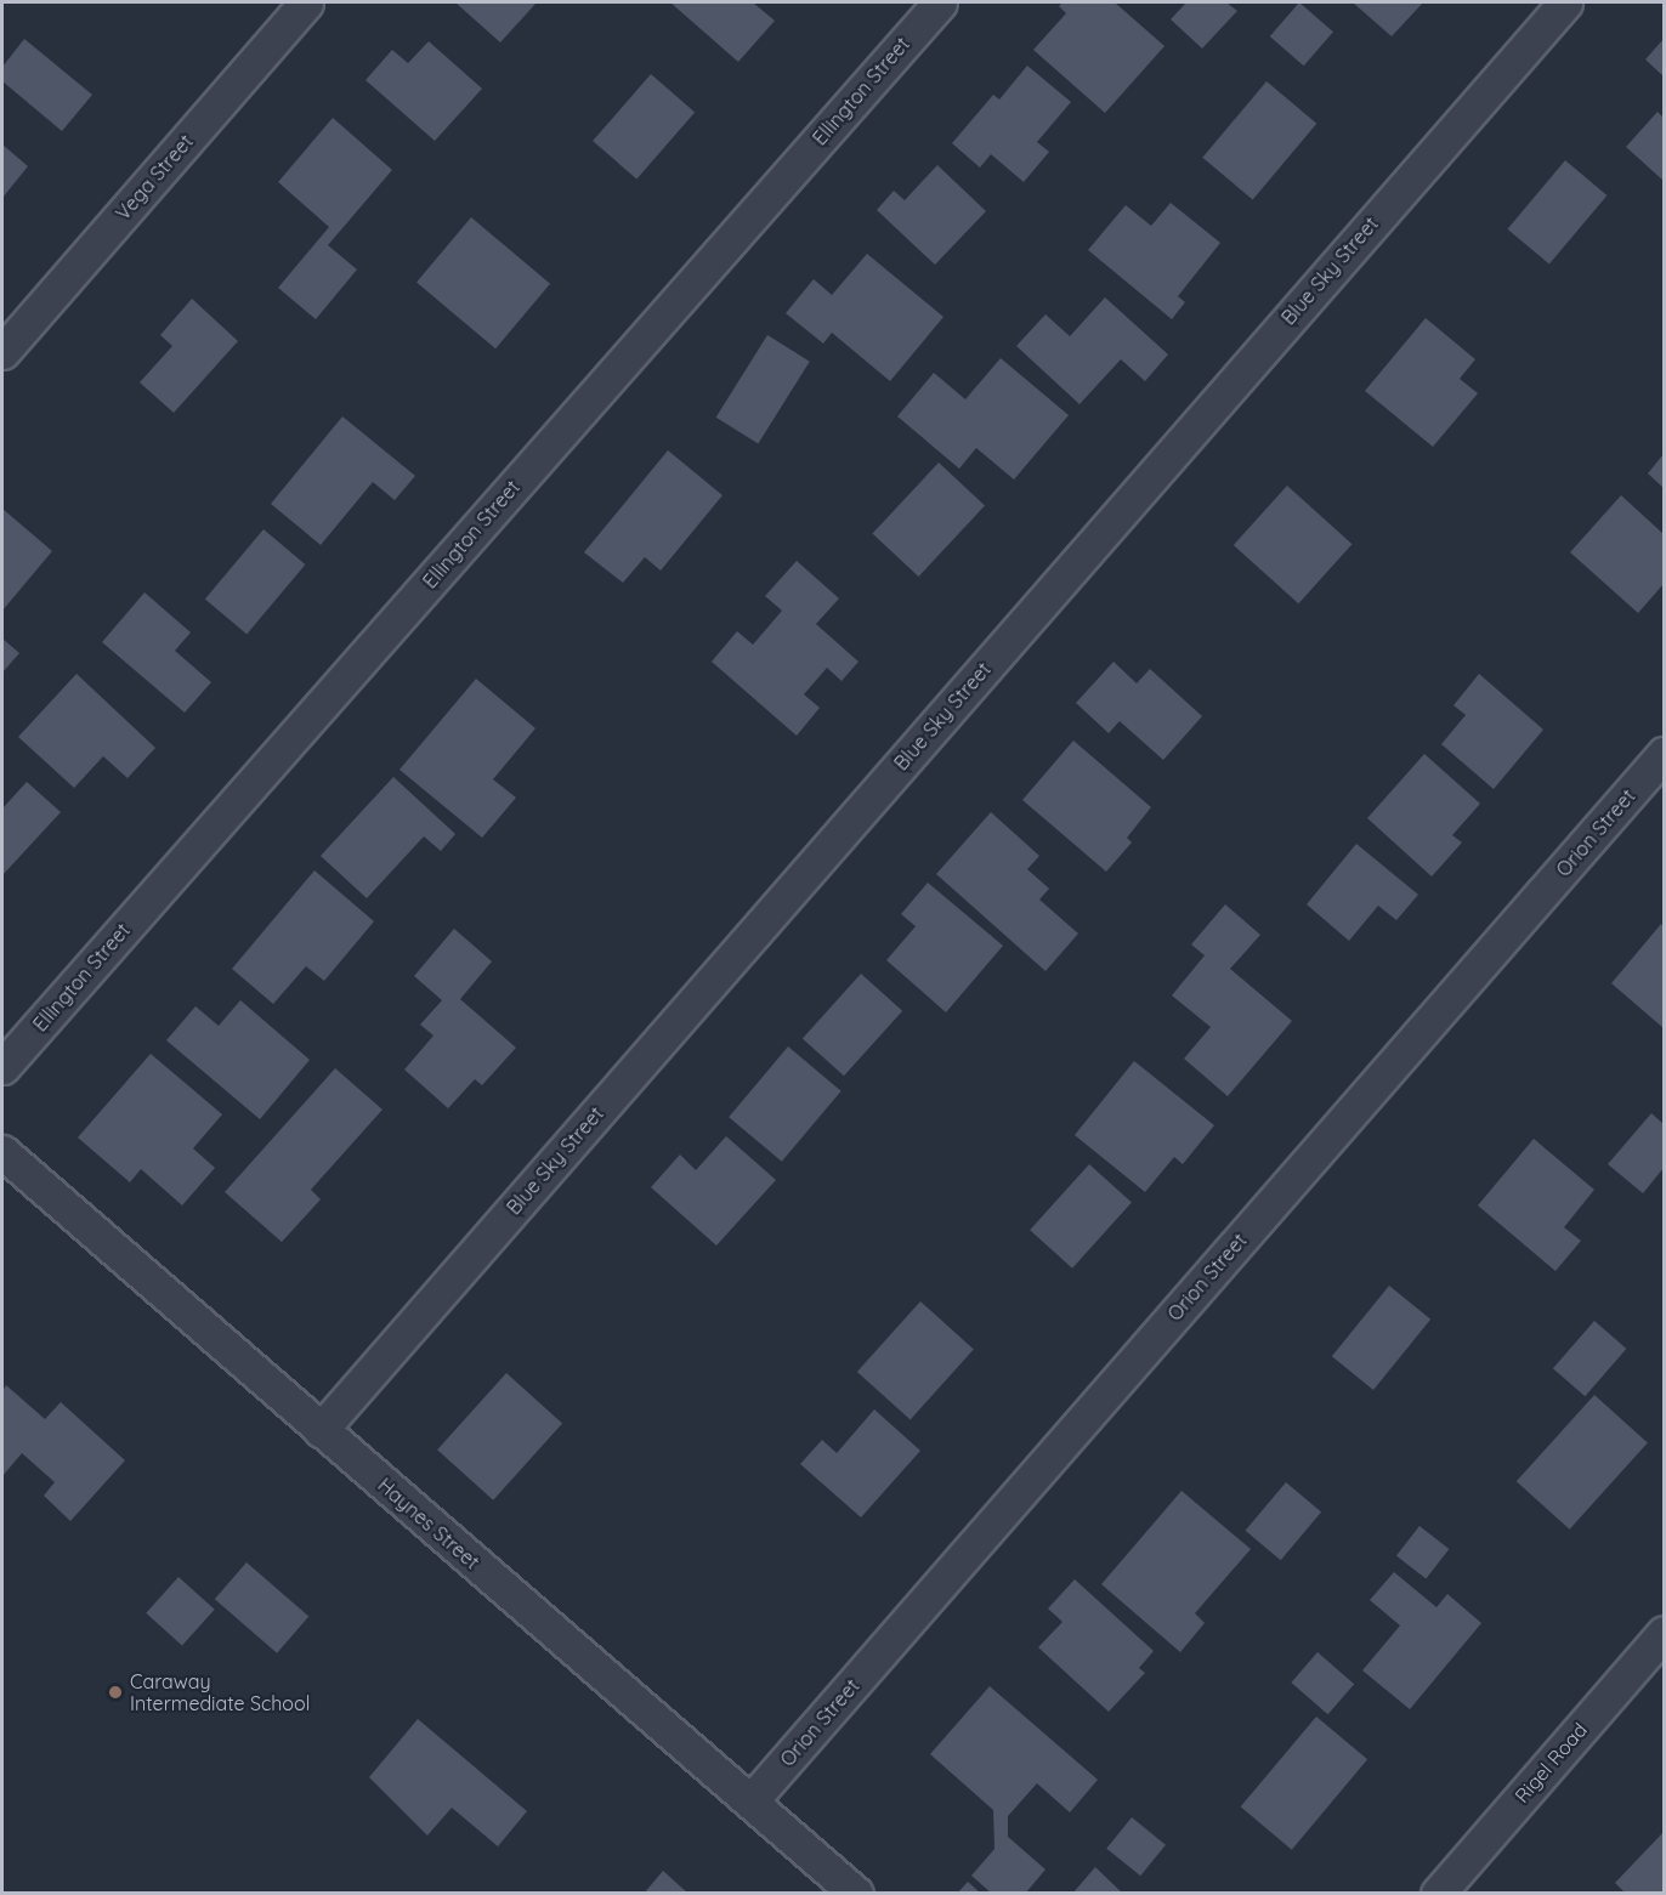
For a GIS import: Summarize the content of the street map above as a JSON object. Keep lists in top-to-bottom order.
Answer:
{
  "streets": {
    "street": [
      "Ellington Street",
      "Vega Street",
      "Blue Sky Street",
      "Orion Street",
      "Haynes Street",
      "Rigel Road"
    ]
  },
  "crossings": [
    ["Blue Sky Street", "Haynes Street"],
    ["Orion Street", "Haynes Street"]
  ],
  "places": ["Caraway Intermediate School"]
}
